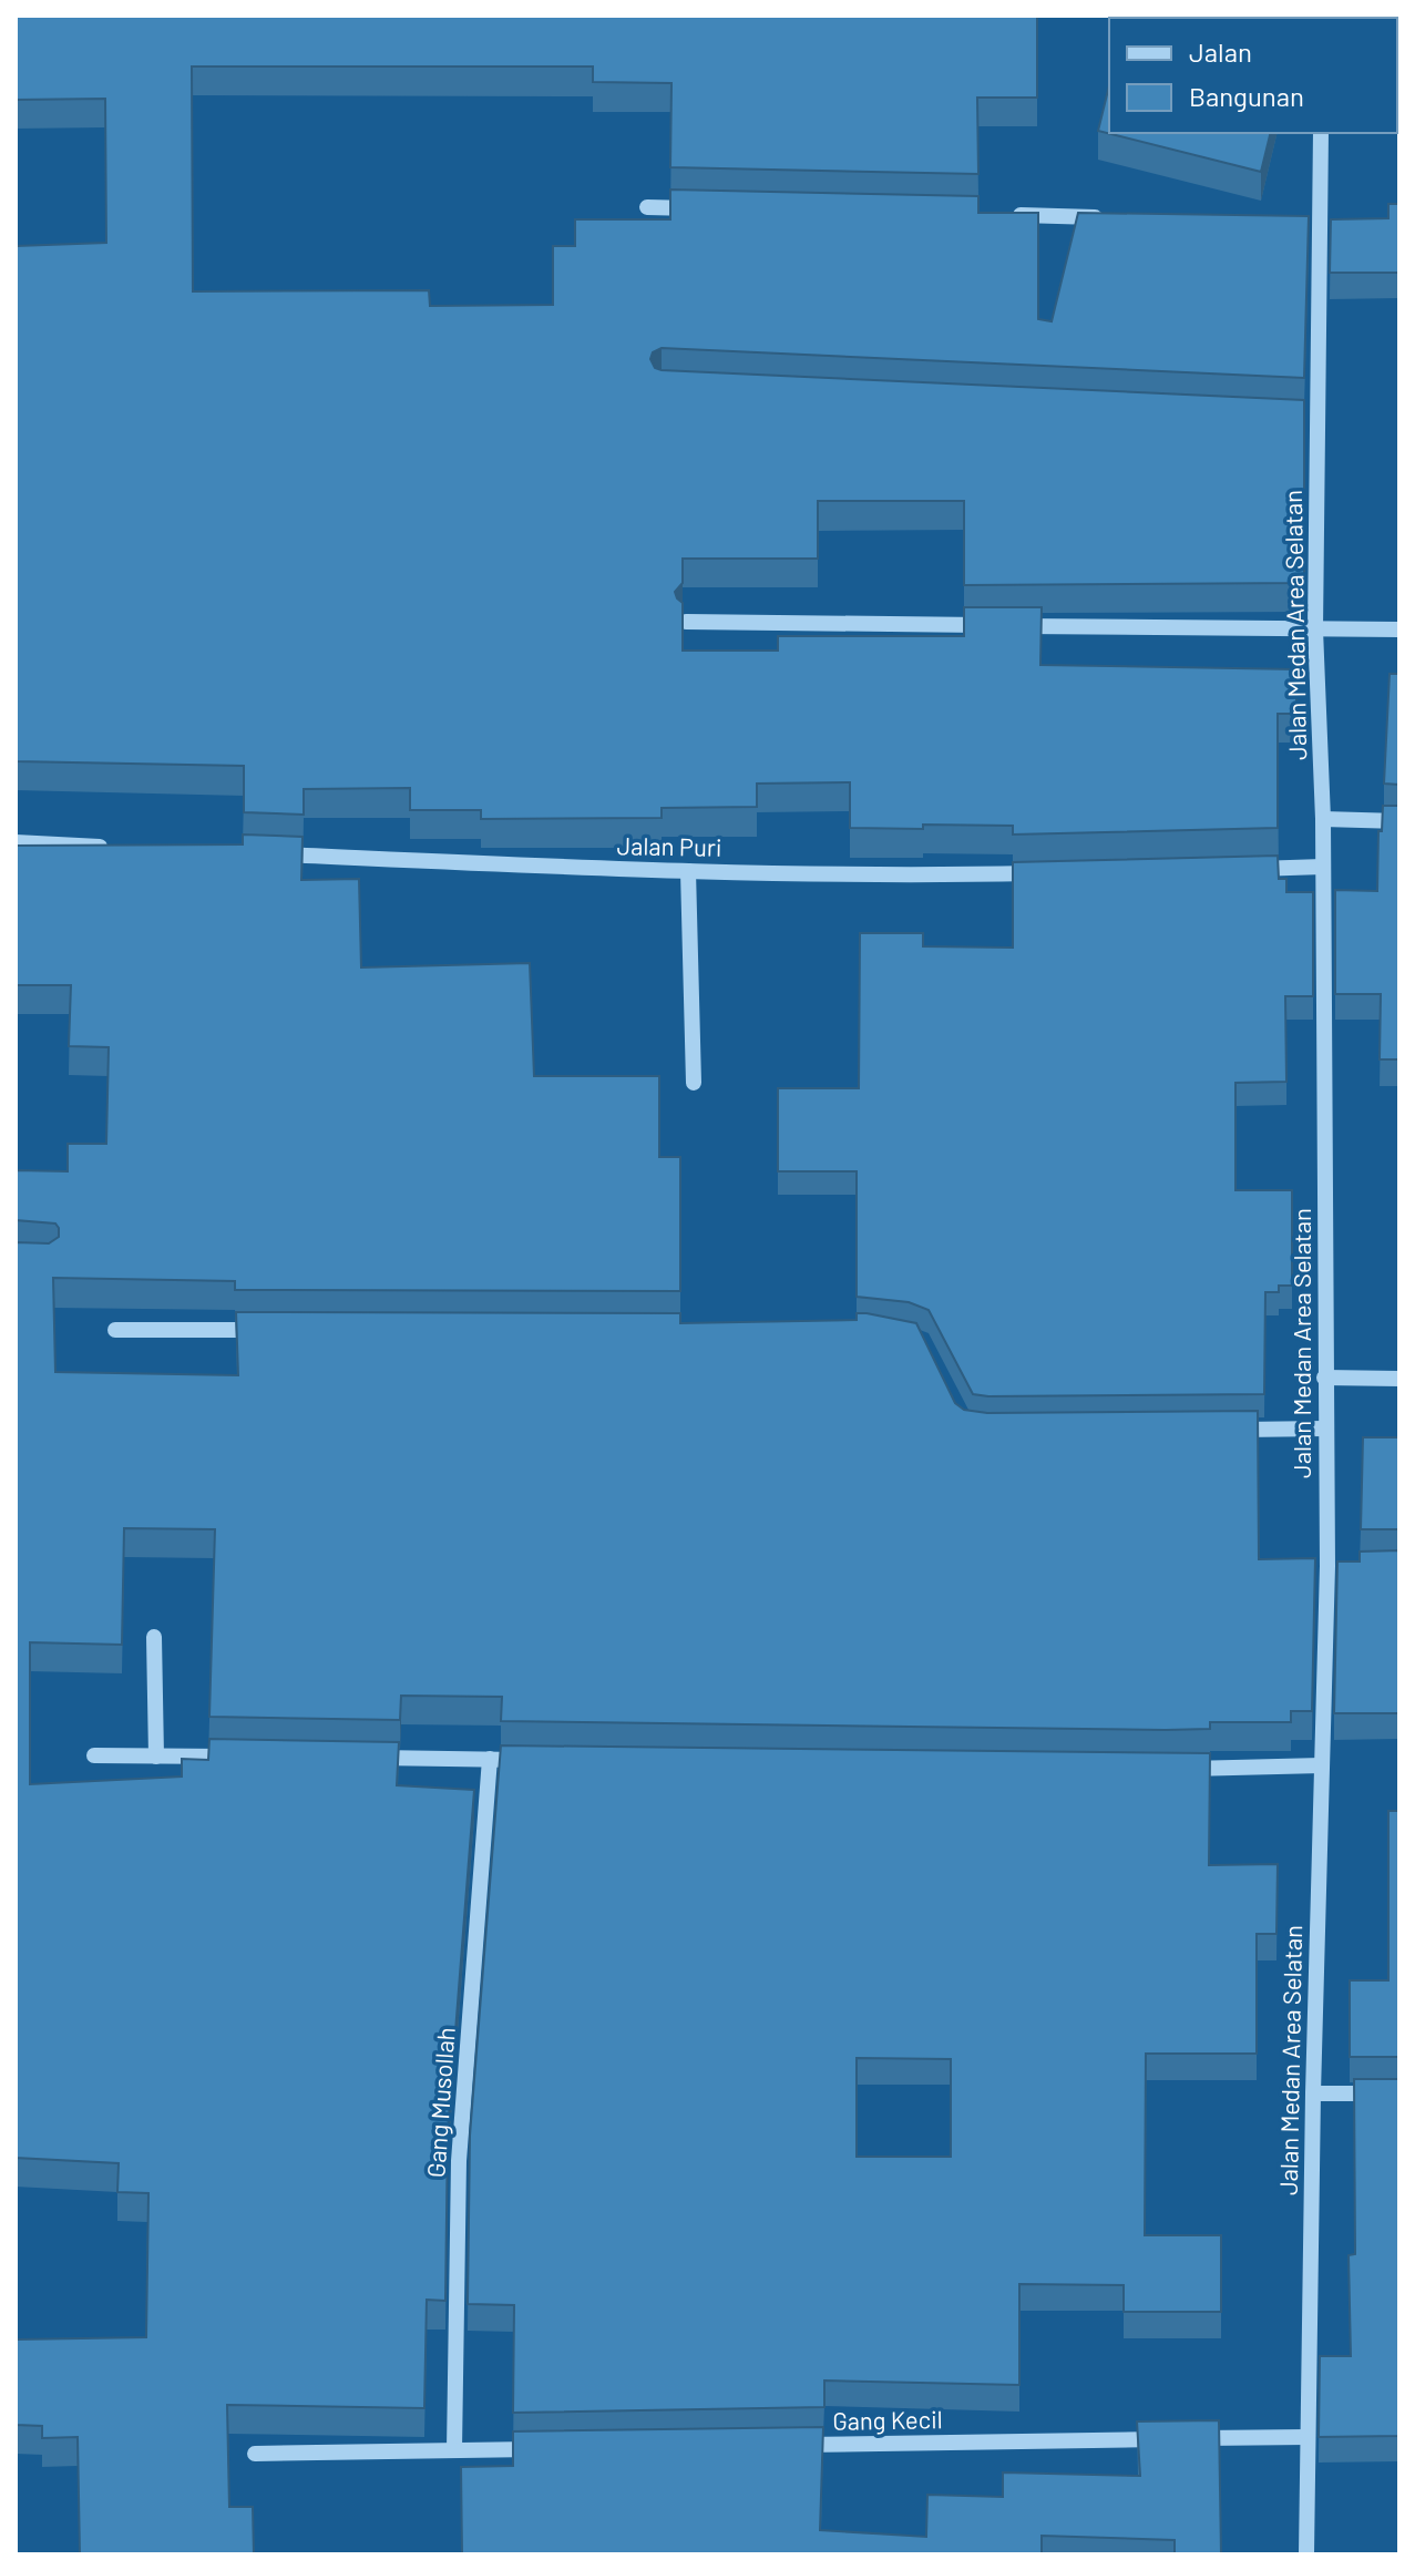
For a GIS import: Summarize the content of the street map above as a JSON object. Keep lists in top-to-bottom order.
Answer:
{
  "streets": {
    "street": [
      "Jalan Medan Area Selatan",
      "Jalan Puri",
      "Gang Musollah",
      "Gang Kecil"
    ]
  },
  "legend": ["Jalan", "Bangunan"]
}
